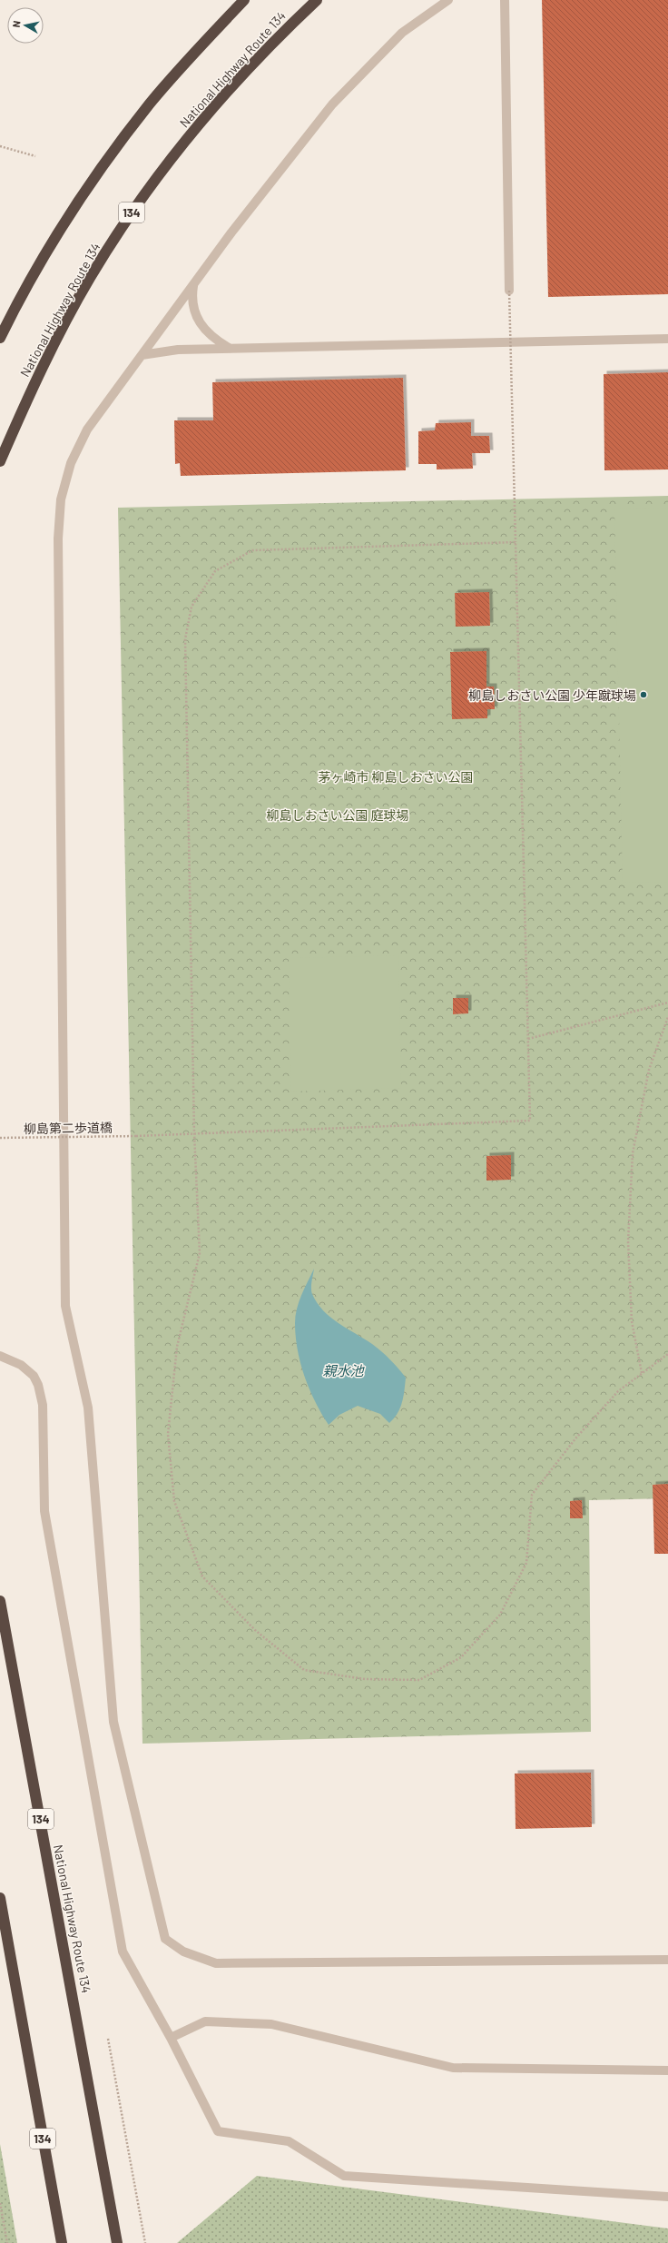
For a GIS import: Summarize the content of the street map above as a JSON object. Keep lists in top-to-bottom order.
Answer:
{
  "streets": {
    "highway": ["National Highway Route 134", "134"],
    "path": ["柳島第二歩道橋"]
  },
  "water": ["親水池"],
  "parks": ["茅ヶ崎市 柳島しおさい公園", "柳島しおさい公園 庭球場"],
  "places": ["柳島しおさい公園 少年蹴球場"],
  "north": "left"
}
